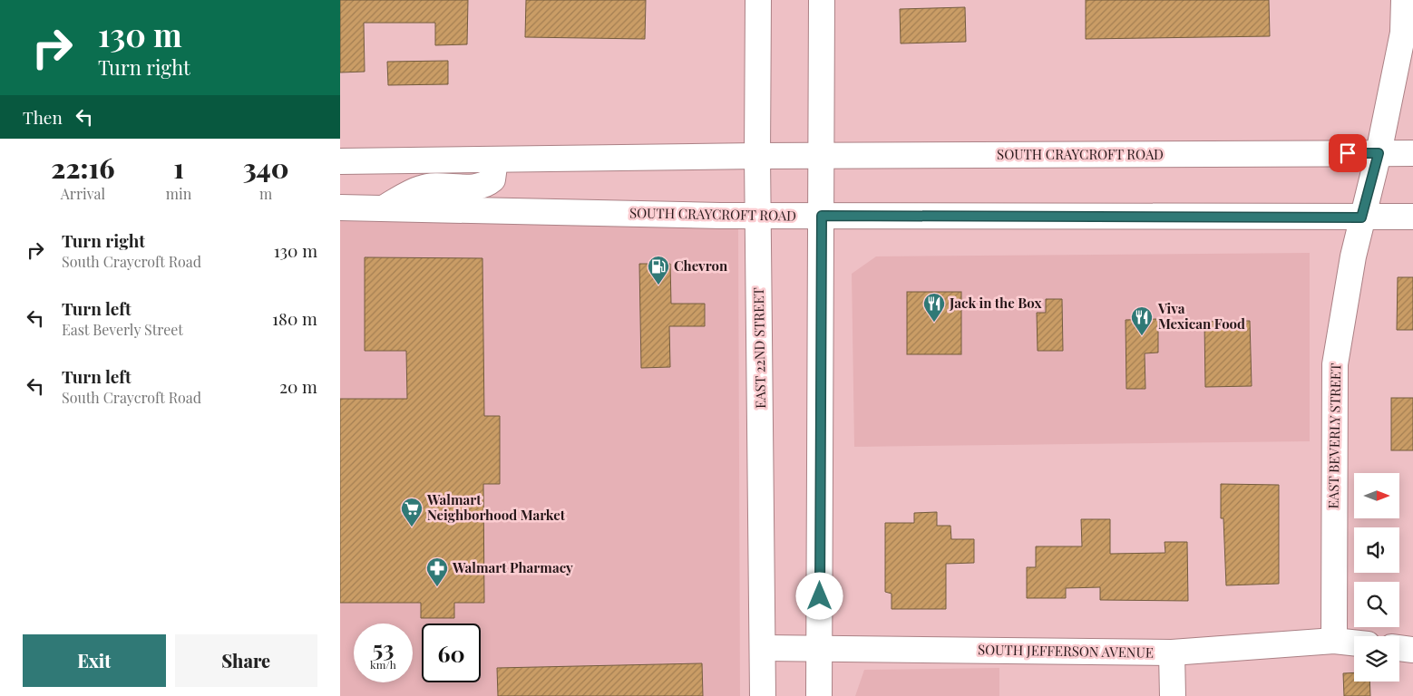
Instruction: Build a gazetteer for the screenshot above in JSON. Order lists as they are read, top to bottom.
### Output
{
  "streets": {
    "main road": [
      "SOUTH CRAYCROFT ROAD",
      "EAST 22ND STREET",
      "EAST BEVERLY STREET",
      "SOUTH JEFFERSON AVENUE"
    ]
  },
  "crossings": [
    ["SOUTH CRAYCROFT ROAD", "EAST 22ND STREET"],
    ["SOUTH CRAYCROFT ROAD", "EAST BEVERLY STREET"],
    ["EAST 22ND STREET", "SOUTH JEFFERSON AVENUE"],
    ["EAST BEVERLY STREET", "SOUTH JEFFERSON AVENUE"]
  ],
  "places": {
    "fuel station": ["Chevron"],
    "restaurant": ["Jack in the Box", "Viva Mexican Food"],
    "supermarket": ["Walmart Neighborhood Market"],
    "pharmacy": ["Walmart Pharmacy"]
  },
  "north": "right",
  "page": {
    "turn": ["130 m", "Turn right"],
    "then": "Then",
    "eta": [
      "22:16",
      "Arrival",
      "1",
      "min",
      "340",
      "m"
    ],
    "list": [
      {
        "name": "Turn right",
        "note": "South Craycroft Road",
        "value": "130 m"
      },
      {
        "name": "Turn left",
        "note": "East Beverly Street",
        "value": "180 m"
      },
      {
        "name": "Turn left",
        "note": "South Craycroft Road",
        "value": "20 m"
      }
    ],
    "speed": "53 km/h",
    "limit": "60",
    "buttons": ["Exit", "Share"]
  }
}
